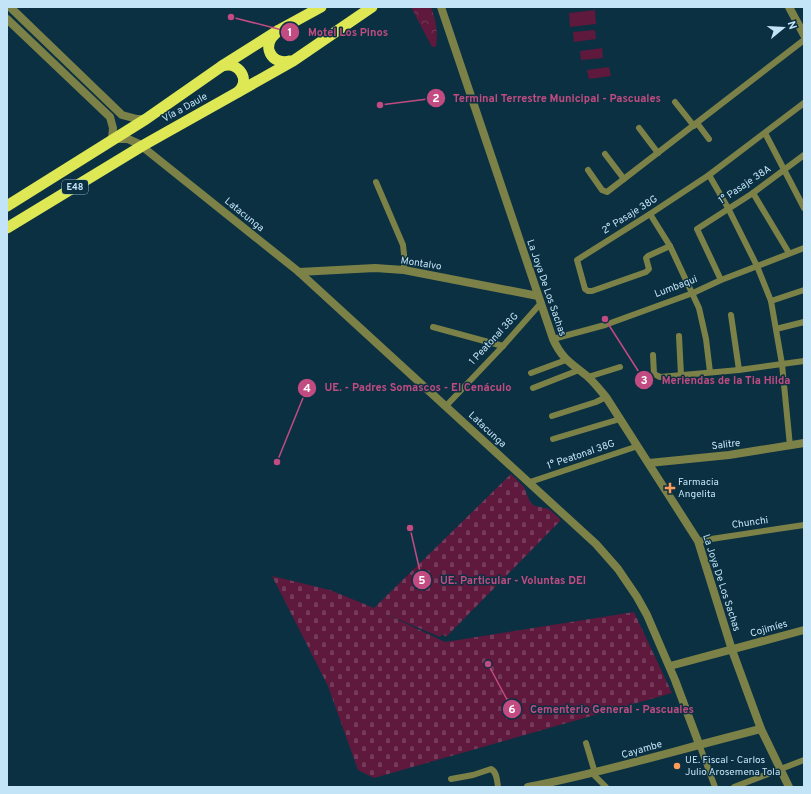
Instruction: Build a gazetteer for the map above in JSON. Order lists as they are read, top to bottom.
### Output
{
  "streets": {
    "highway": ["Vía a Daule", "E48"],
    "street": [
      "1° Pasaje 38A",
      "Latacunga",
      "2° Pasaje 38G",
      "Montalvo",
      "Lumbaqui",
      "La Joya De Los Sachas",
      "1 Peatonal 38G",
      "Salitre",
      "1° Peatonal 38G",
      "Chunchi",
      "Cojimíes",
      "Cayambe"
    ]
  },
  "crossings": [
    ["Vía a Daule", "Latacunga"],
    ["1° Pasaje 38A", "Lumbaqui"],
    ["Latacunga", "Montalvo"],
    ["Latacunga", "1 Peatonal 38G"],
    ["Latacunga", "1° Peatonal 38G"],
    ["Latacunga", "Cojimíes"],
    ["Latacunga", "Cayambe"],
    ["Montalvo", "La Joya De Los Sachas"],
    ["Montalvo", "1 Peatonal 38G"],
    ["Lumbaqui", "La Joya De Los Sachas"],
    ["La Joya De Los Sachas", "1 Peatonal 38G"],
    ["La Joya De Los Sachas", "Salitre"],
    ["La Joya De Los Sachas", "1° Peatonal 38G"],
    ["La Joya De Los Sachas", "Chunchi"],
    ["La Joya De Los Sachas", "Cojimíes"],
    ["La Joya De Los Sachas", "Cayambe"]
  ],
  "places": {
    "other": [
      "Motel Los Pinos",
      "Terminal Terrestre Municipal - Pascuales",
      "Meriendas de la Tia Hilda",
      "UE. - Padres Somascos - El Cenáculo",
      "UE. Particular - Voluntas DEI",
      "Cementerio General - Pascuales",
      "UE. Fiscal - Carlos Julio Arosemena Tola"
    ],
    "health": ["Farmacia Angelita"]
  },
  "north": "right"
}
